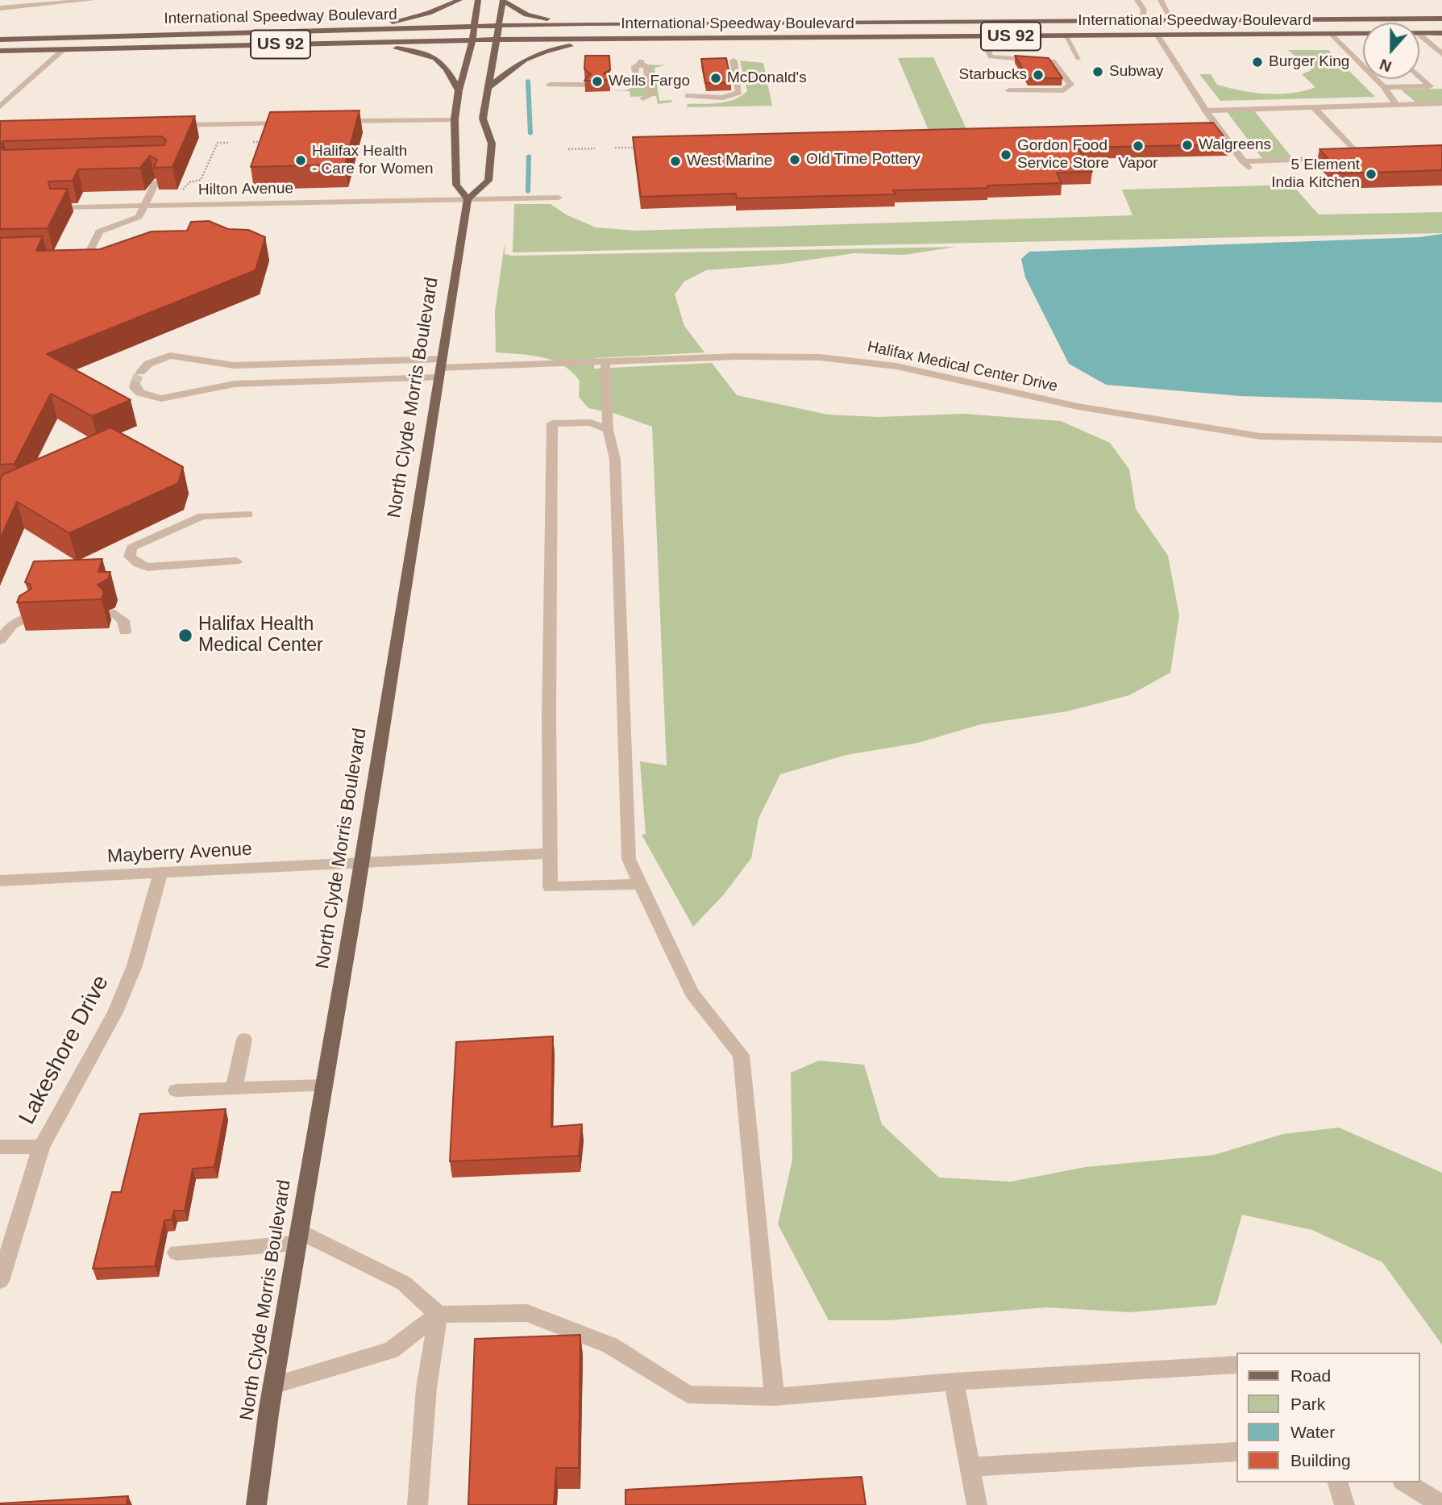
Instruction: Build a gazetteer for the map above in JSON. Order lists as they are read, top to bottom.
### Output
{
  "streets": {
    "main road": ["International Speedway Boulevard", "US 92", "North Clyde Morris Boulevard"],
    "street": [
      "Hilton Avenue",
      "Halifax Medical Center Drive",
      "Mayberry Avenue",
      "Lakeshore Drive"
    ]
  },
  "crossings": [
    ["Hilton Avenue", "North Clyde Morris Boulevard"],
    ["Halifax Medical Center Drive", "North Clyde Morris Boulevard"],
    ["North Clyde Morris Boulevard", "Mayberry Avenue"],
    ["Mayberry Avenue", "Lakeshore Drive"]
  ],
  "places": [
    "Burger King",
    "Subway",
    "Starbucks",
    "McDonald's",
    "Wells Fargo",
    "Walgreens",
    "Vapor",
    "Gordon Food Service Store",
    "Old Time Pottery",
    "Halifax Health - Care for Women",
    "West Marine",
    "5 Element India Kitchen",
    "Halifax Health Medical Center"
  ],
  "legend": [
    "Road",
    "Park",
    "Water",
    "Building"
  ],
  "north": "bottom"
}
